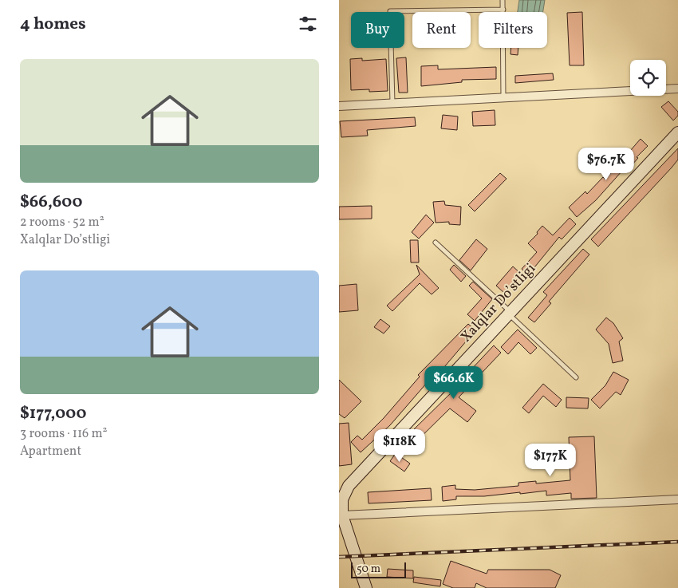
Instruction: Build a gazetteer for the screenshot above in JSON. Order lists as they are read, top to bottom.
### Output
{
  "streets": {
    "main road": ["Xalqlar Do’stligi"]
  },
  "scale_bar": "50 m",
  "page": {
    "heading": "4 homes",
    "chip": ["Buy", "Rent", "Filters"],
    "list": [
      {
        "name": "$66,600",
        "note": "2 rooms · 52 m² · Xalqlar Do’stligi"
      },
      {
        "name": "$177,000",
        "note": "3 rooms · 116 m² · Apartment"
      }
    ],
    "price": [
      "$76.7K",
      "$66.6K",
      "$118K",
      "$177K"
    ],
    "scale": "50 m"
  }
}
